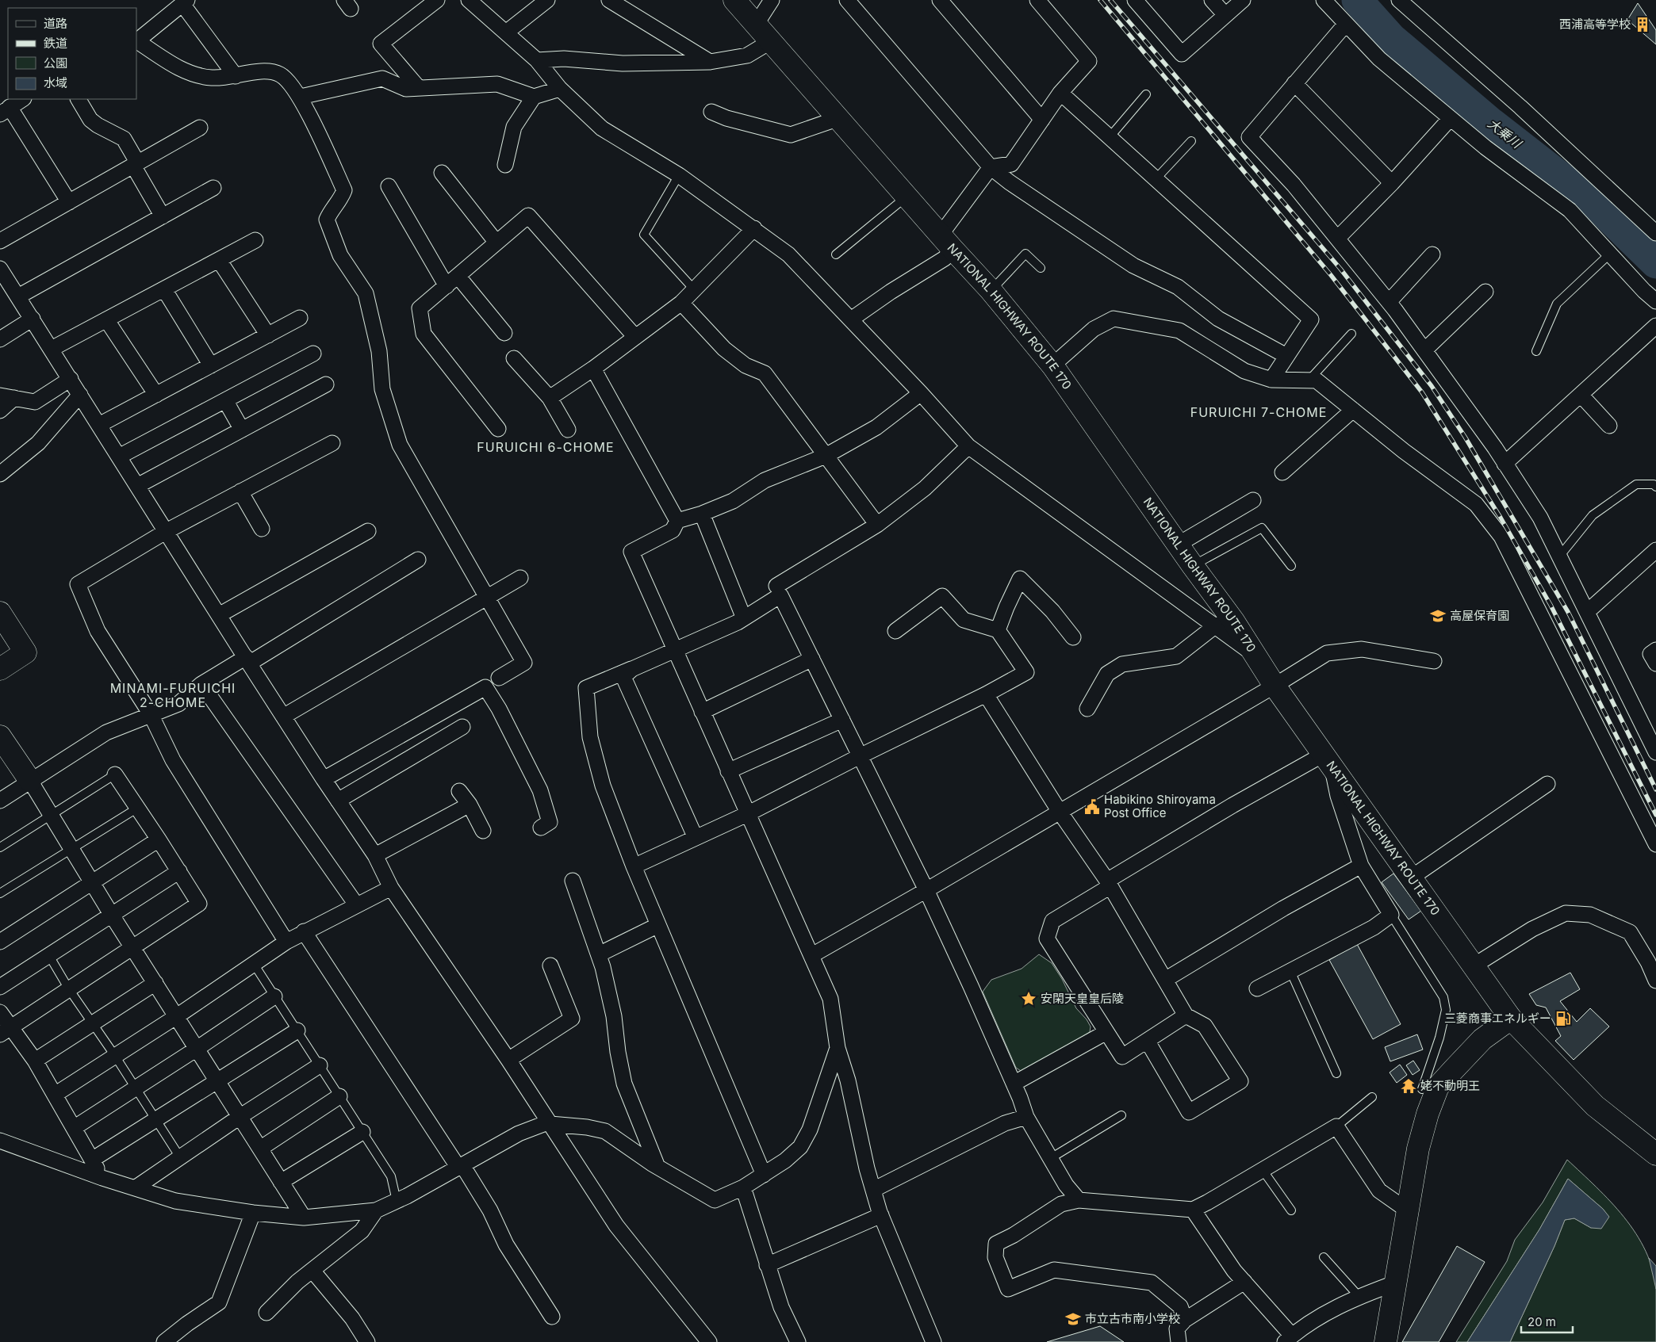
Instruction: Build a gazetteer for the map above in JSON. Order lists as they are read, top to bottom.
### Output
{
  "streets": {
    "main road": ["NATIONAL HIGHWAY ROUTE 170"]
  },
  "districts": ["FURUICHI 7-CHOME", "FURUICHI 6-CHOME", "MINAMI-FURUICHI 2-CHOME"],
  "water": ["大乗川"],
  "places": {
    "building": ["西浦高等学校"],
    "school or university": ["高屋保育園", "市立古市南小学校"],
    "public building": ["Habikino Shiroyama Post Office"],
    "place": ["安閑天皇皇后陵"],
    "fuel station": ["三菱商事エネルギー"],
    "temple": ["姥不動明王"]
  },
  "legend": [
    "道路",
    "鉄道",
    "公園",
    "水域"
  ],
  "scale_bar": "20 m"
}
